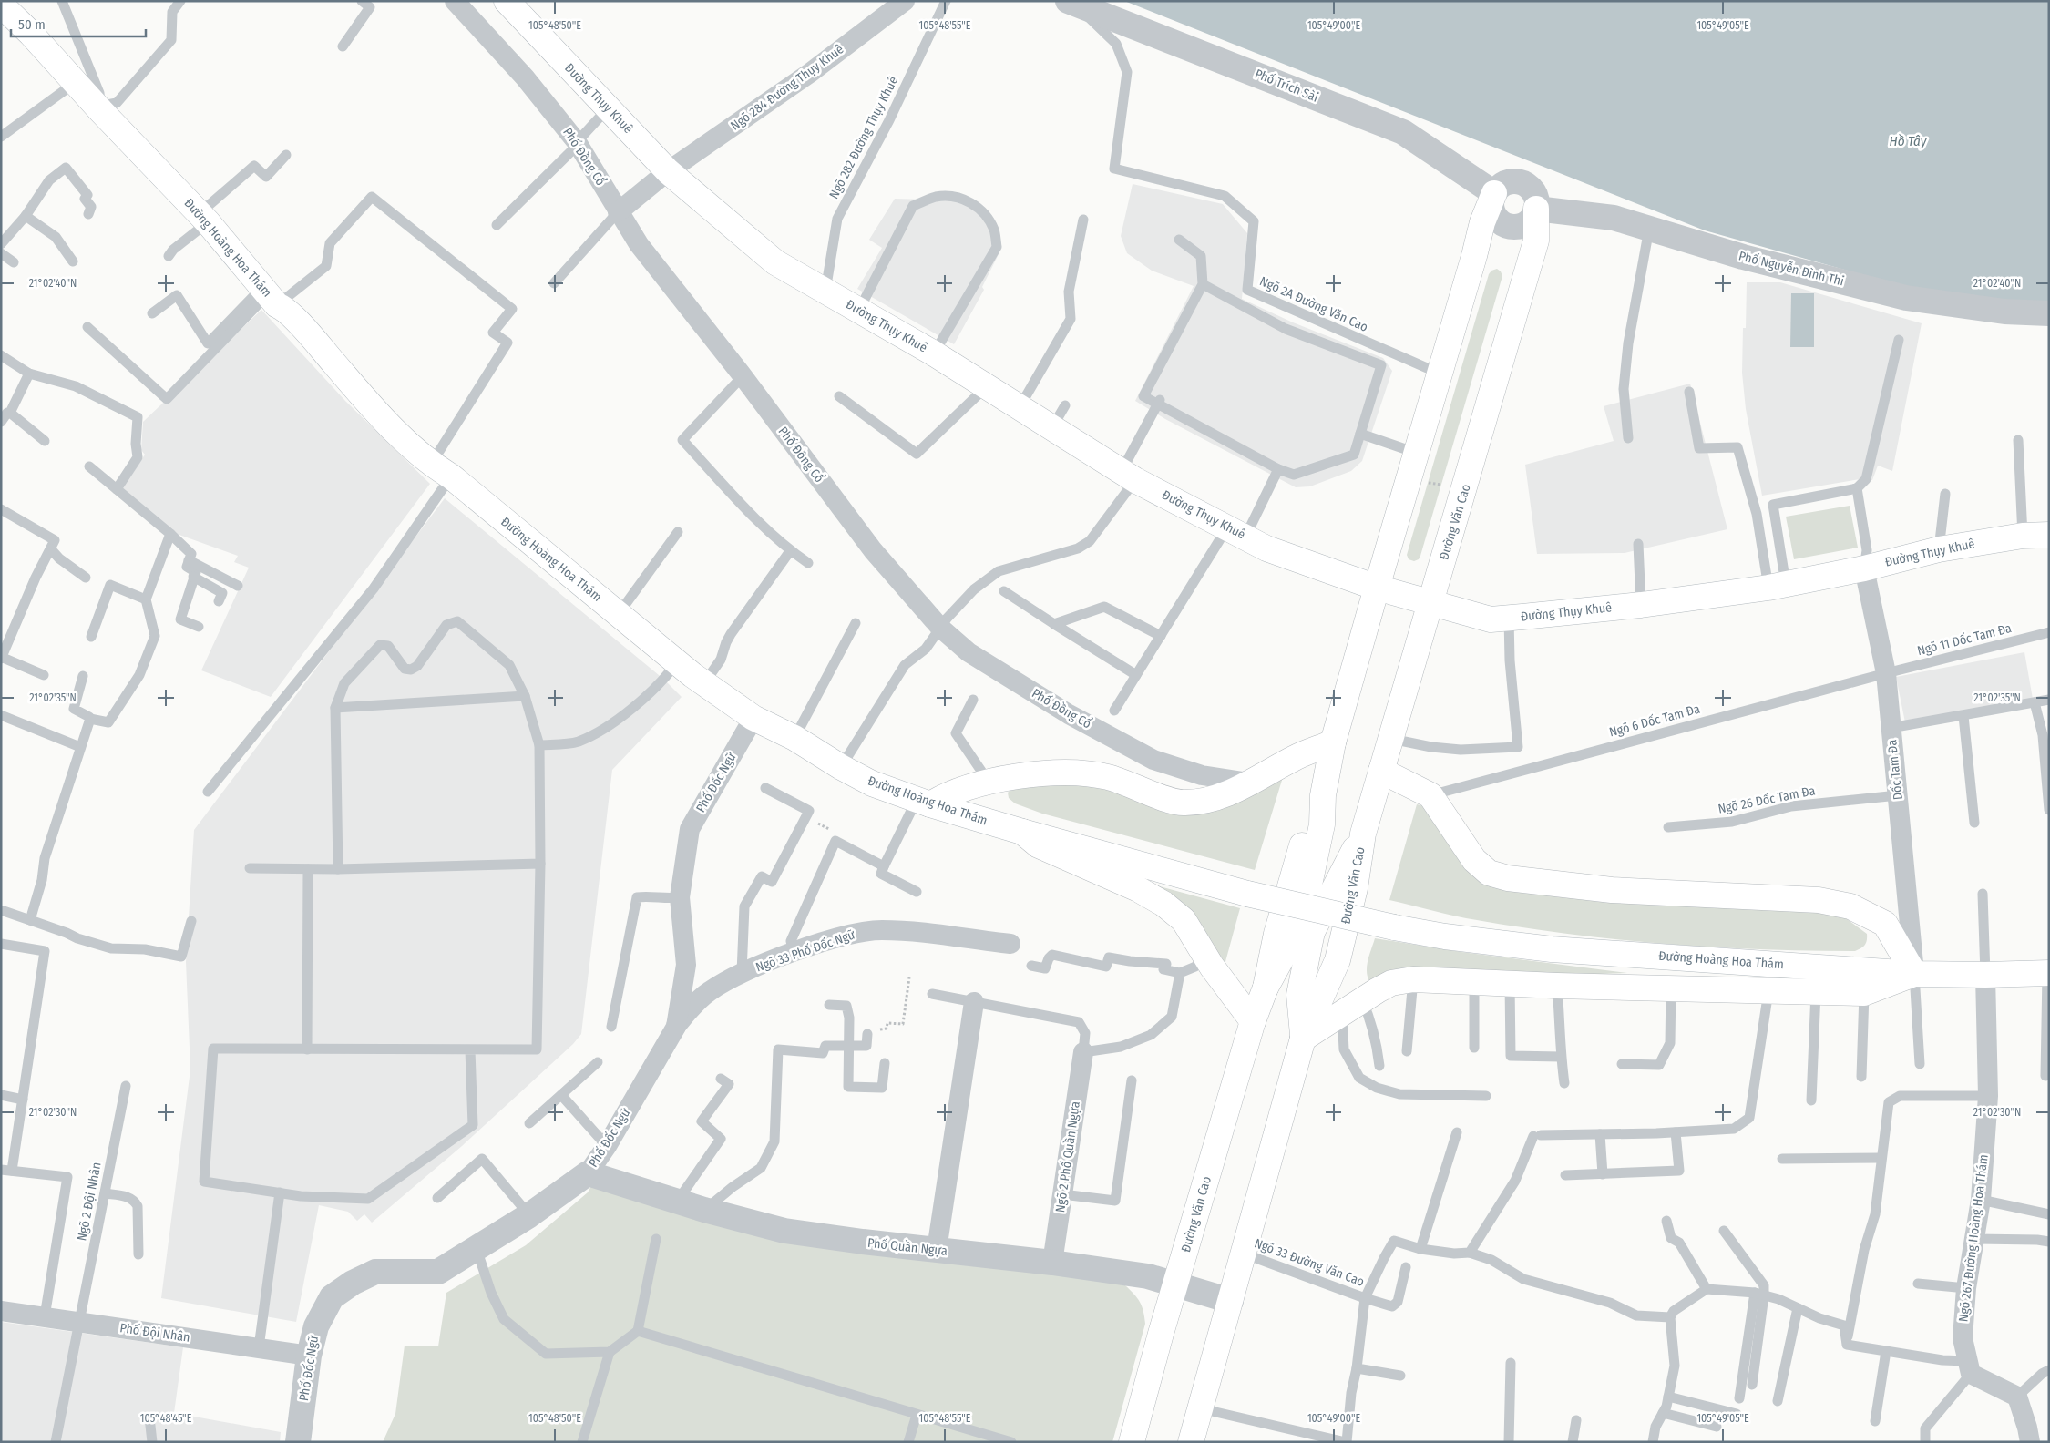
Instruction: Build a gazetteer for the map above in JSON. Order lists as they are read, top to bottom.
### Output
{
  "streets": {
    "main road": ["Đường Thụy Khuê", "Đường Hoàng Hoa Thám", "Đường Văn Cao"],
    "street": [
      "Phố Trích Sài",
      "Ngõ 284 Đường Thụy Khuê",
      "Phố Đồng Cổ",
      "Phố Nguyễn Đình Thi",
      "Dốc Tam Đa",
      "Phố Đốc Ngữ",
      "Ngõ 33 Phố Đốc Ngữ",
      "Ngõ 2 Phố Quần Ngựa",
      "Ngõ 267 Đường Hoàng Hoa Thám",
      "Phố Quần Ngựa",
      "Phố Đội Nhân"
    ],
    "lane": [
      "Ngõ 282 Đường Thụy Khuê",
      "Ngõ 2A Đường Văn Cao",
      "Ngõ 11 Dốc Tam Đa",
      "Ngõ 6 Dốc Tam Đa",
      "Ngõ 26 Dốc Tam Đa",
      "Ngõ 2 Đội Nhân",
      "Ngõ 33 Đường Văn Cao"
    ]
  },
  "crossings": [
    ["Phố Trích Sài", "Phố Nguyễn Đình Thi"],
    ["Phố Trích Sài", "Ngõ 2A Đường Văn Cao"],
    ["Phố Trích Sài", "Đường Văn Cao"],
    ["Ngõ 284 Đường Thụy Khuê", "Đường Thụy Khuê"],
    ["Ngõ 284 Đường Thụy Khuê", "Phố Đồng Cổ"],
    ["Đường Thụy Khuê", "Ngõ 282 Đường Thụy Khuê"],
    ["Đường Thụy Khuê", "Đường Văn Cao"],
    ["Đường Thụy Khuê", "Dốc Tam Đa"],
    ["Đường Hoàng Hoa Thám", "Dốc Tam Đa"],
    ["Đường Hoàng Hoa Thám", "Phố Đốc Ngữ"],
    ["Đường Hoàng Hoa Thám", "Ngõ 267 Đường Hoàng Hoa Thám"],
    ["Phố Nguyễn Đình Thi", "Đường Văn Cao"],
    ["Ngõ 2A Đường Văn Cao", "Đường Văn Cao"],
    ["Đường Văn Cao", "Phố Quần Ngựa"],
    ["Đường Văn Cao", "Ngõ 33 Đường Văn Cao"],
    ["Ngõ 11 Dốc Tam Đa", "Ngõ 6 Dốc Tam Đa"],
    ["Ngõ 11 Dốc Tam Đa", "Dốc Tam Đa"],
    ["Ngõ 6 Dốc Tam Đa", "Dốc Tam Đa"],
    ["Dốc Tam Đa", "Ngõ 26 Dốc Tam Đa"],
    ["Phố Đốc Ngữ", "Ngõ 33 Phố Đốc Ngữ"],
    ["Phố Đốc Ngữ", "Phố Quần Ngựa"],
    ["Phố Đốc Ngữ", "Phố Đội Nhân"],
    ["Ngõ 2 Phố Quần Ngựa", "Phố Quần Ngựa"],
    ["Ngõ 2 Đội Nhân", "Phố Đội Nhân"]
  ],
  "water": ["Hồ Tây"],
  "scale_bar": "50 m",
  "coordinates": [
    "105°48'50\"E",
    "105°48'55\"E",
    "105°49'00\"E",
    "105°49'05\"E",
    "21°02'40\"N",
    "21°02'35\"N",
    "21°02'30\"N",
    "105°48'45\"E"
  ]
}
